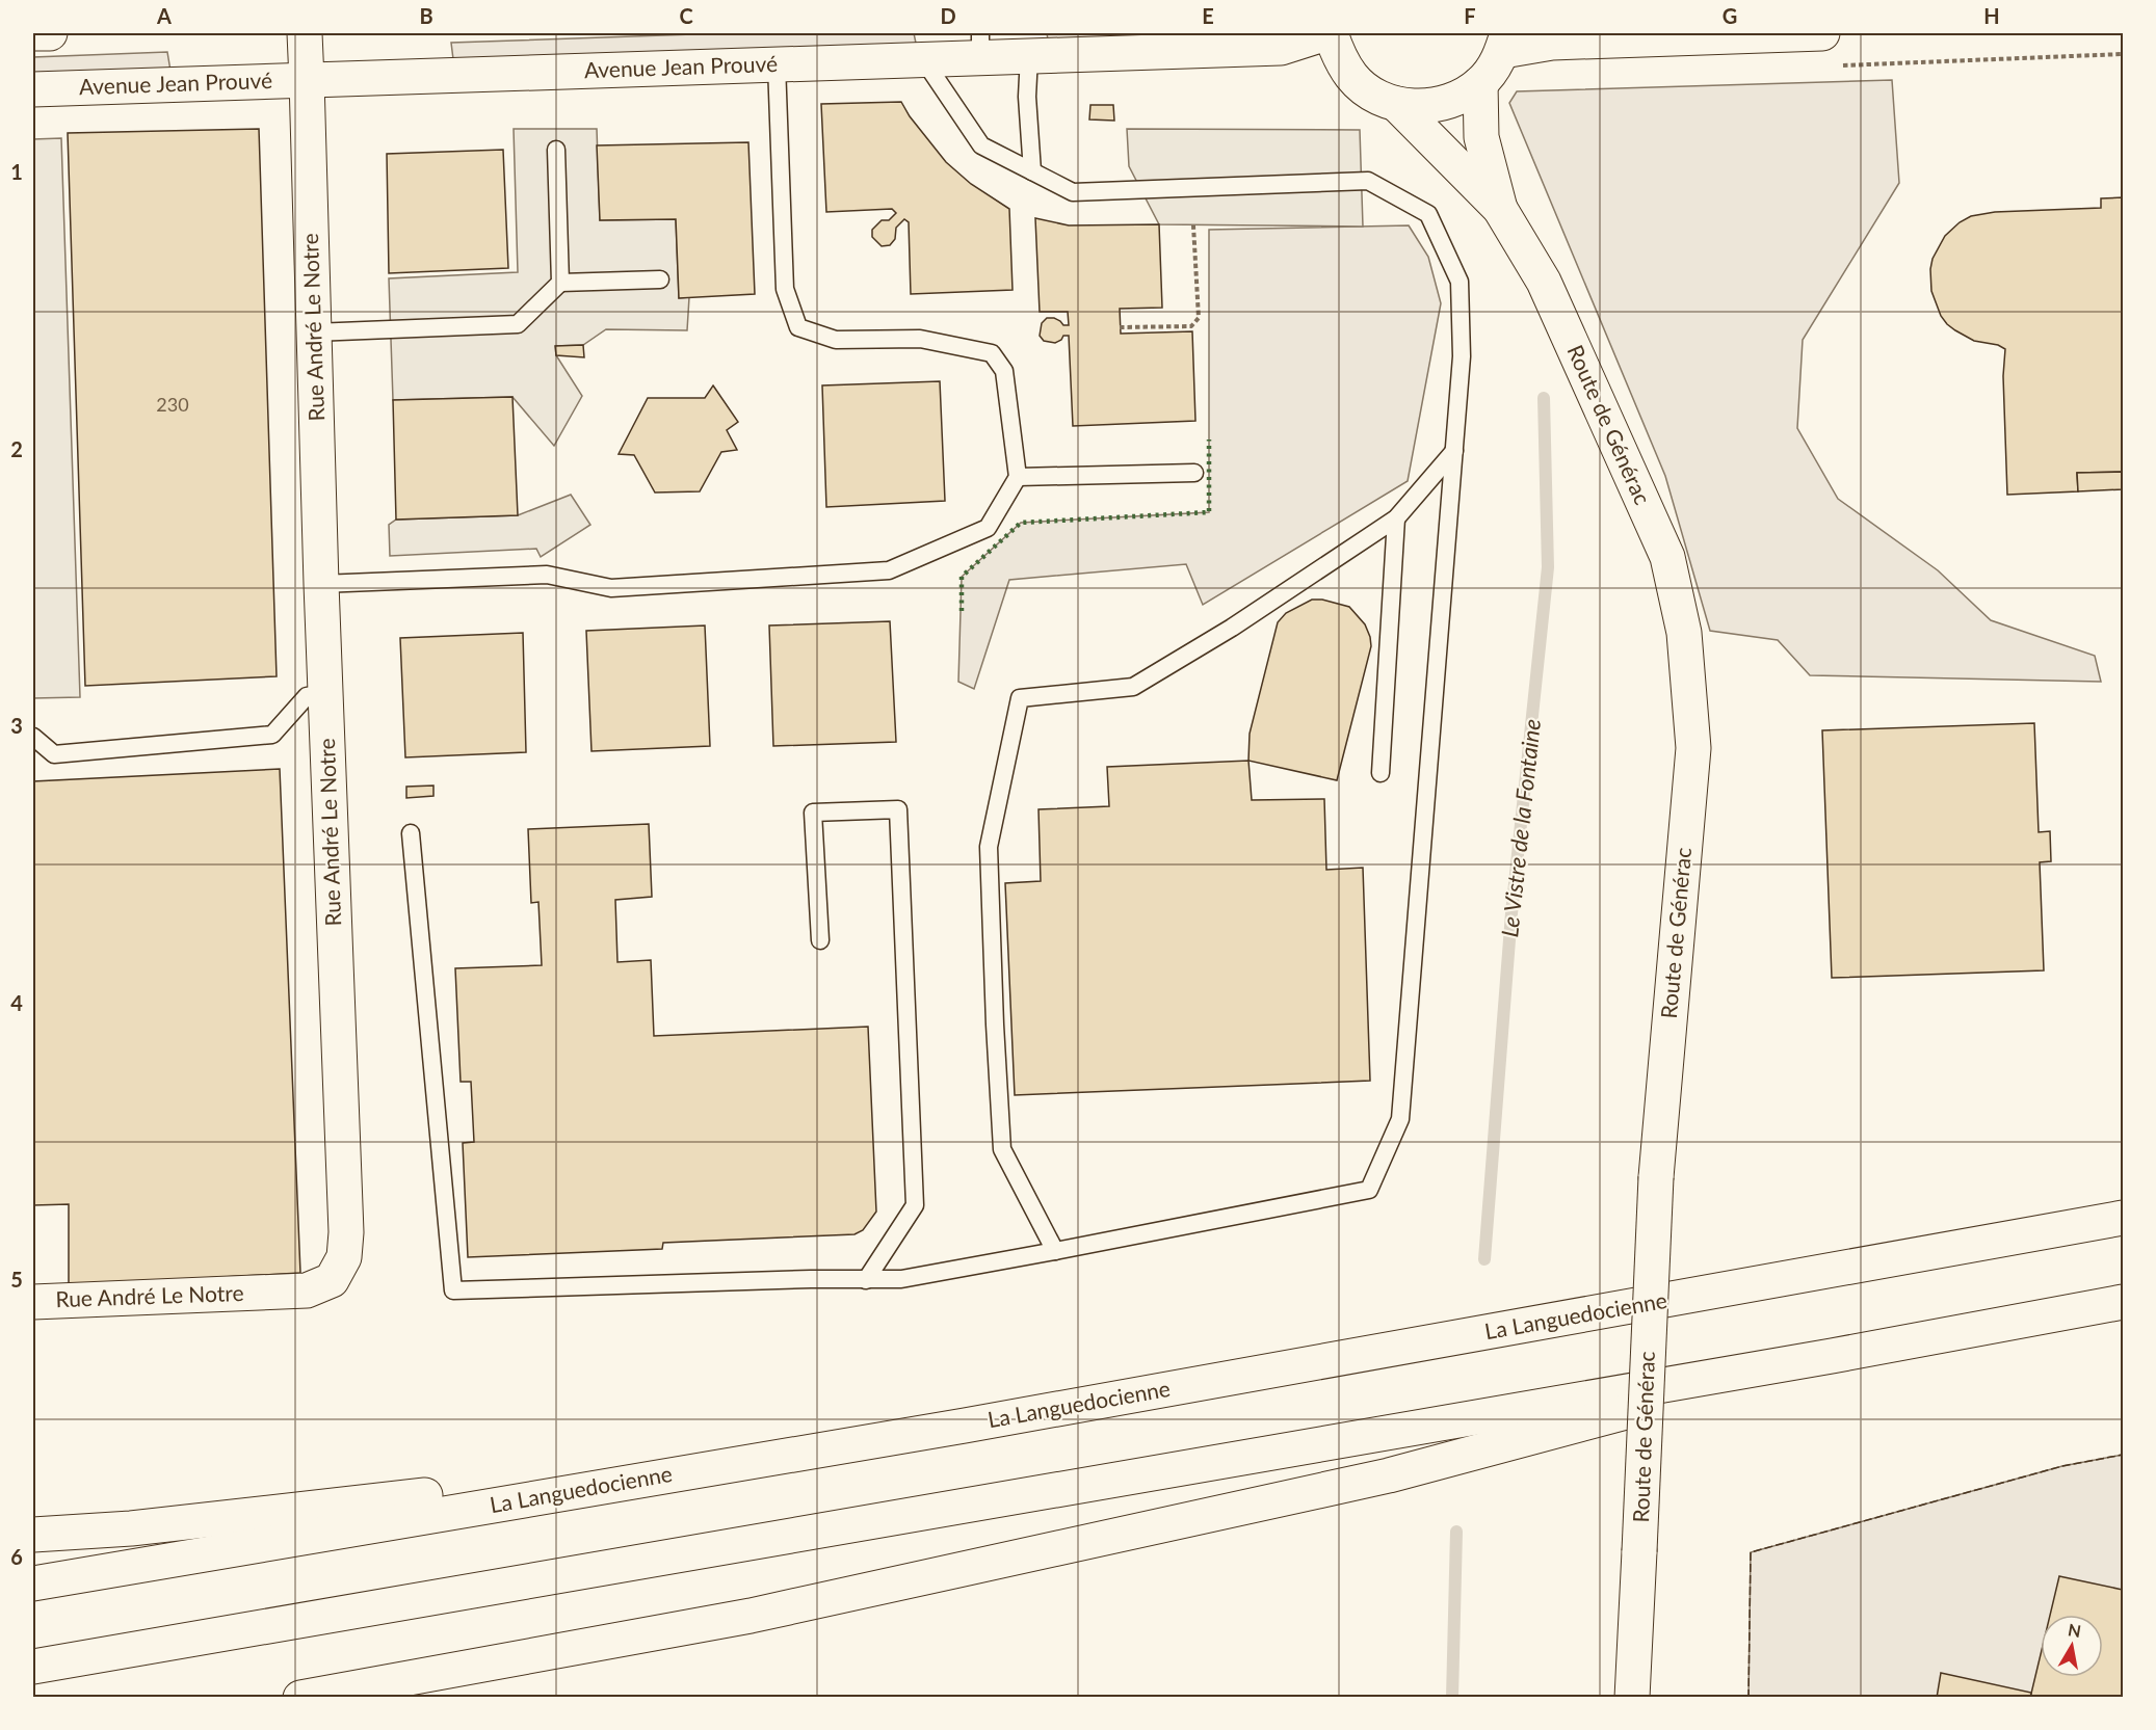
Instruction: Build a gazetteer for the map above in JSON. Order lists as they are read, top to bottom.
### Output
{
  "streets": {
    "main road": [
      "Avenue Jean Prouvé",
      "Rue André Le Notre",
      "Route de Générac",
      "La Languedocienne"
    ]
  },
  "crossings": [
    ["Avenue Jean Prouvé", "Rue André Le Notre"]
  ],
  "water": ["Le Vistre de la Fontaine"],
  "house_numbers": ["230"],
  "north": "top",
  "grid": {
    "columns": [
      "A",
      "B",
      "C",
      "D",
      "E",
      "F",
      "G",
      "H"
    ],
    "rows": [
      "1",
      "2",
      "3",
      "4",
      "5",
      "6"
    ]
  }
}
